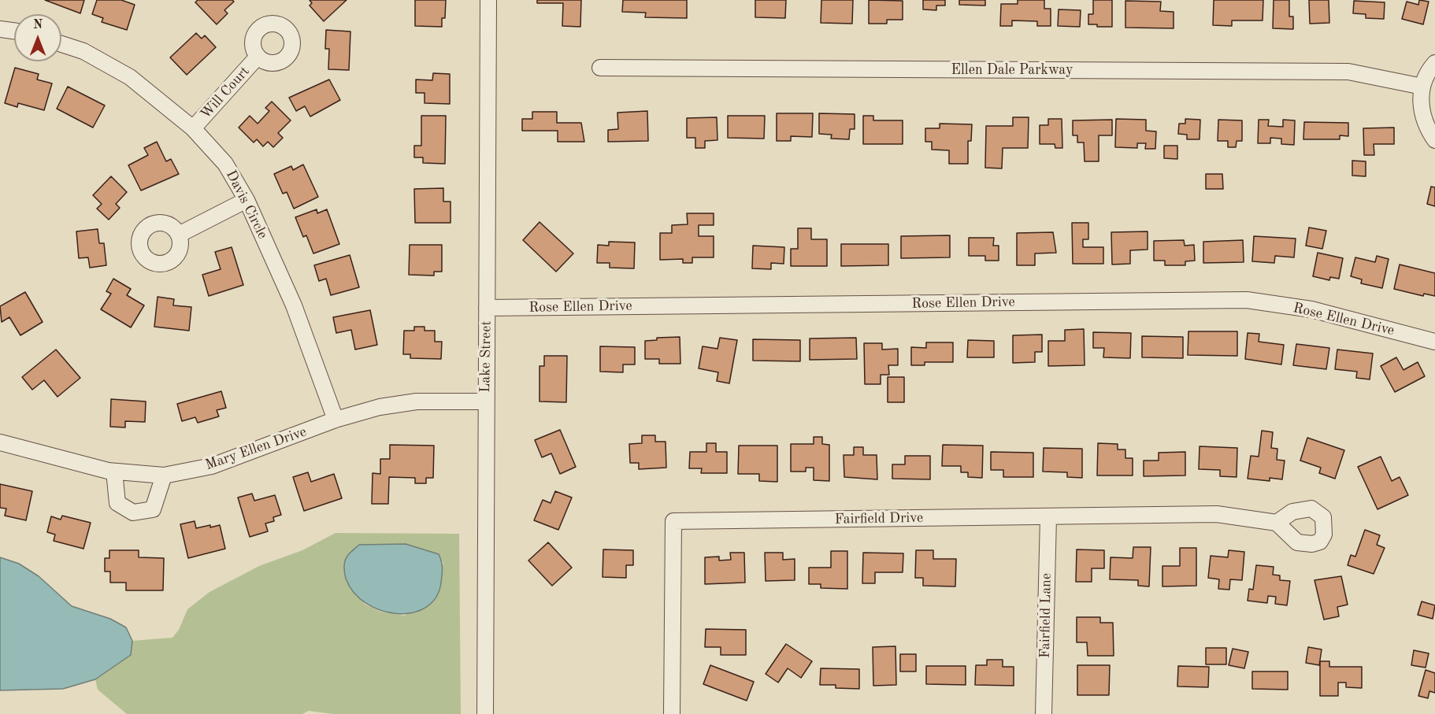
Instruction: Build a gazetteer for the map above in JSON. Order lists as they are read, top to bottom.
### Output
{
  "streets": {
    "street": [
      "Ellen Dale Parkway",
      "Will Court",
      "Davis Circle",
      "Rose Ellen Drive",
      "Lake Street",
      "Mary Ellen Drive",
      "Fairfield Drive",
      "Fairfield Lane"
    ]
  },
  "crossings": [
    ["Will Court", "Davis Circle"],
    ["Davis Circle", "Mary Ellen Drive"],
    ["Rose Ellen Drive", "Lake Street"],
    ["Lake Street", "Mary Ellen Drive"],
    ["Fairfield Drive", "Fairfield Lane"]
  ],
  "north": "top"
}
